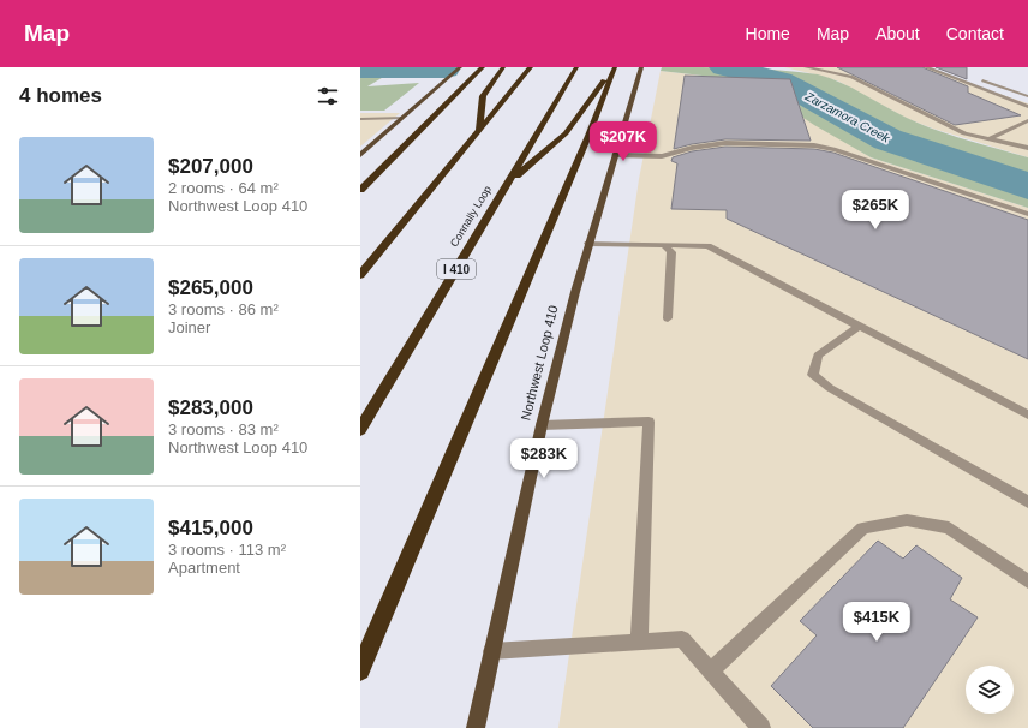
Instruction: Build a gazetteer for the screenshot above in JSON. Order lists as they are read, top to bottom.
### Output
{
  "streets": {
    "highway": ["Connally Loop", "I 410"],
    "main road": ["Northwest Loop 410"]
  },
  "water": ["Zarzamora Creek"],
  "page": {
    "header": "Map",
    "nav": [
      "Home",
      "Map",
      "About",
      "Contact"
    ],
    "heading": "4 homes",
    "price": [
      "$207K",
      "$265K",
      "$283K",
      "$415K"
    ],
    "list": [
      {
        "name": "$207,000",
        "note": "2 rooms · 64 m² · Northwest Loop 410"
      },
      {
        "name": "$265,000",
        "note": "3 rooms · 86 m² · Joiner"
      },
      {
        "name": "$283,000",
        "note": "3 rooms · 83 m² · Northwest Loop 410"
      },
      {
        "name": "$415,000",
        "note": "3 rooms · 113 m² · Apartment"
      }
    ]
  }
}
